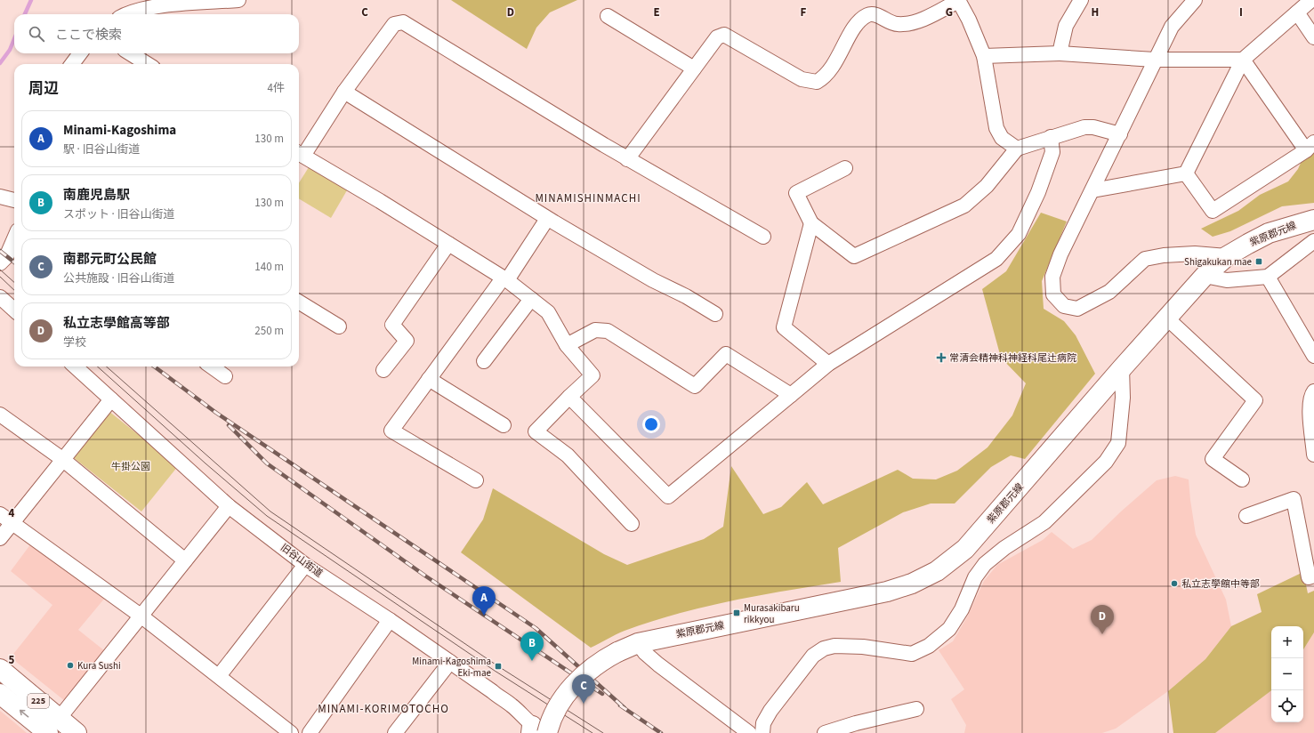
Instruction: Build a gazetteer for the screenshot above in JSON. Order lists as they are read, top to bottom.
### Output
{
  "streets": {
    "main road": ["紫原郡元線", "225"],
    "street": ["旧谷山街道"]
  },
  "crossings": [
    ["紫原郡元線", "旧谷山街道"]
  ],
  "districts": ["MINAMISHINMACHI", "MINAMI-KORIMOTOCHO"],
  "parks": ["牛掛公園"],
  "places": {
    "transit": ["Shigakukan mae", "Murasakibaru rikkyou", "Minami-Kagoshima Eki-mae"],
    "health": ["常清会精神科神経科尾辻病院"],
    "other": ["私立志學館中等部", "Kura Sushi"]
  },
  "page": {
    "search": "ここで検索",
    "heading": ["周辺", "4件"],
    "list": [
      {
        "mark": "A",
        "name": "Minami-Kagoshima",
        "note": "駅 · 旧谷山街道",
        "value": "130 m"
      },
      {
        "mark": "B",
        "name": "南鹿児島駅",
        "note": "スポット · 旧谷山街道",
        "value": "130 m"
      },
      {
        "mark": "C",
        "name": "南郡元町公民館",
        "note": "公共施設 · 旧谷山街道",
        "value": "140 m"
      },
      {
        "mark": "D",
        "name": "私立志學館高等部",
        "note": "学校",
        "value": "250 m"
      }
    ],
    "pins": [
      "A",
      "D",
      "B",
      "C"
    ],
    "map_buttons": ["+", "−"]
  },
  "grid": {
    "columns": [
      "C",
      "D",
      "E",
      "F",
      "G",
      "H",
      "I"
    ],
    "rows": ["4", "5"]
  }
}
